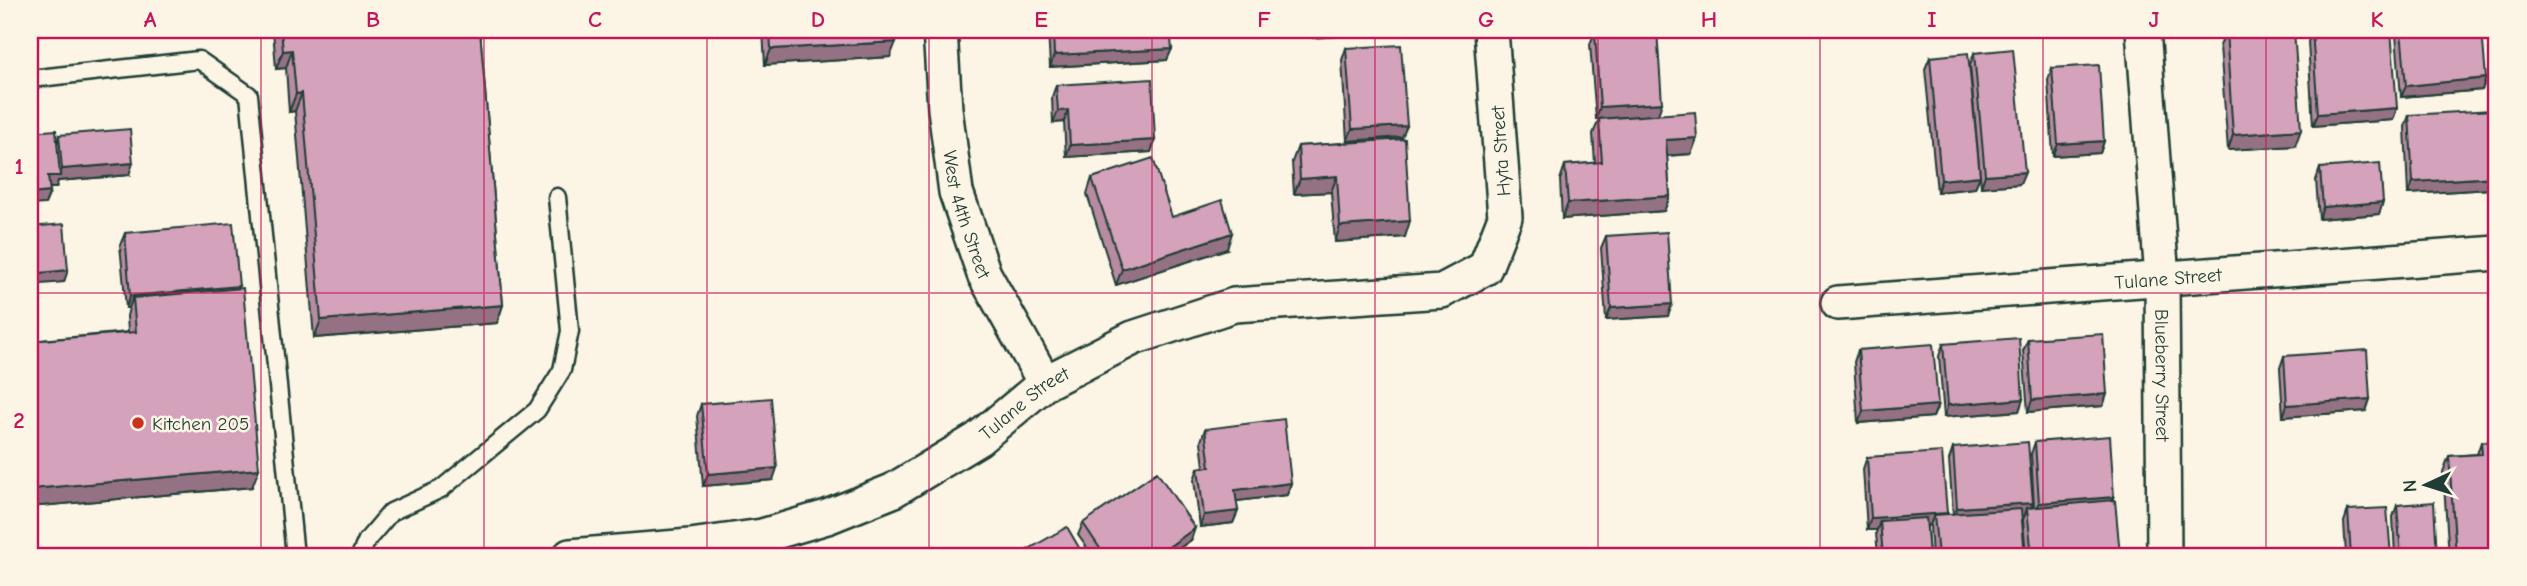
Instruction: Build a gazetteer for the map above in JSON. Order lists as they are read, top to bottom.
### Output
{
  "streets": {
    "street": [
      "Hyta Street",
      "West 44th Street",
      "Tulane Street",
      "Blueberry Street"
    ]
  },
  "crossings": [
    ["Hyta Street", "Tulane Street"],
    ["West 44th Street", "Tulane Street"],
    ["Tulane Street", "Blueberry Street"]
  ],
  "places": ["Kitchen 205"],
  "north": "left",
  "grid": {
    "columns": [
      "A",
      "B",
      "C",
      "D",
      "E",
      "F",
      "G",
      "H",
      "I",
      "J",
      "K"
    ],
    "rows": ["1", "2"]
  }
}
